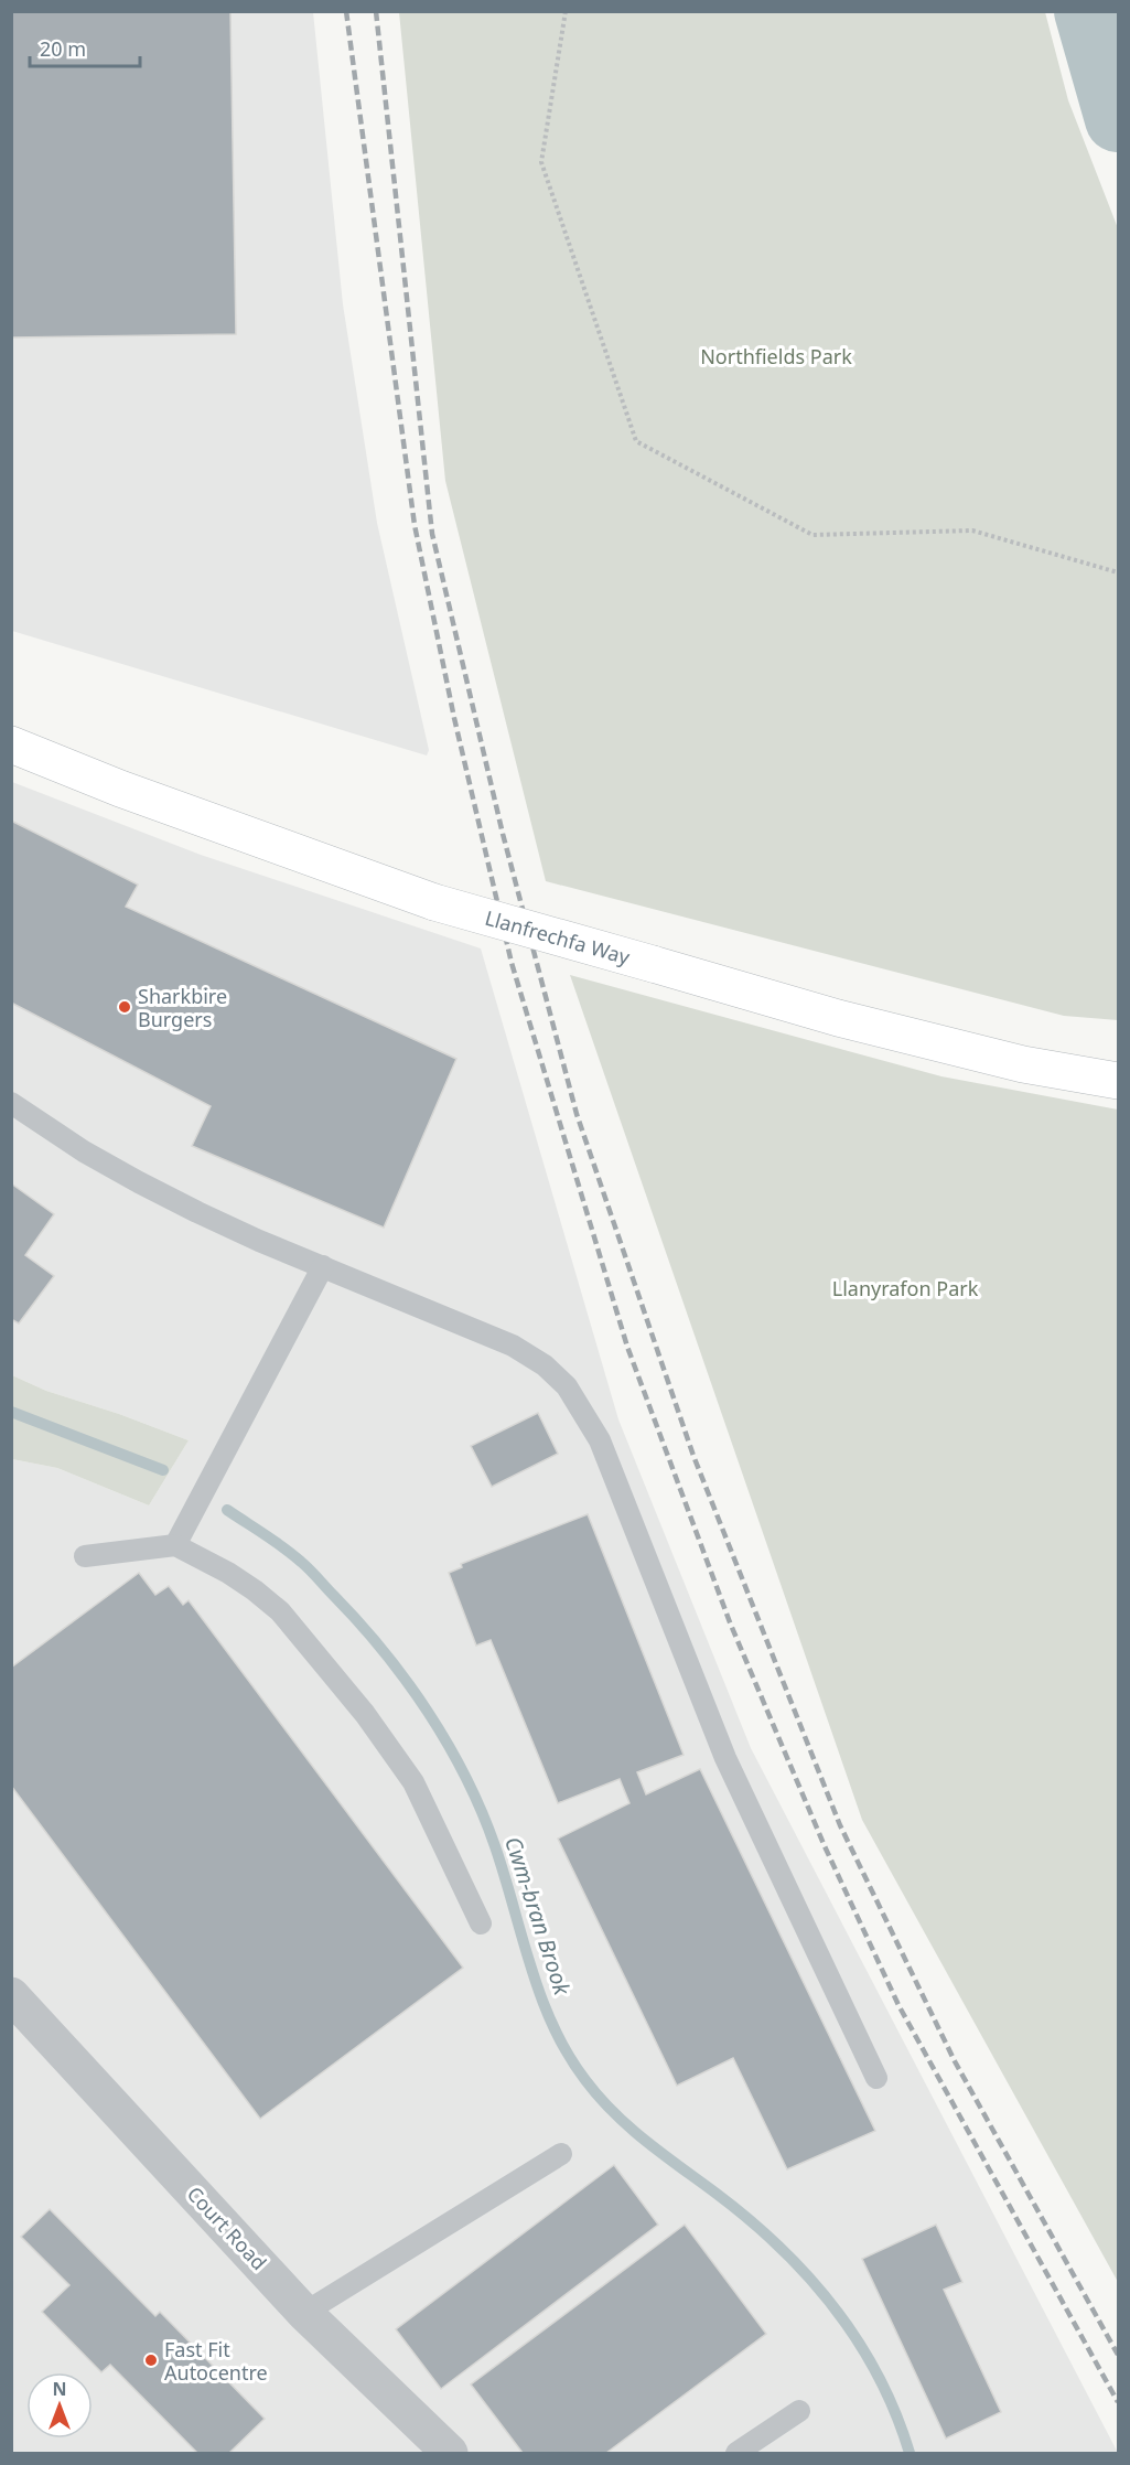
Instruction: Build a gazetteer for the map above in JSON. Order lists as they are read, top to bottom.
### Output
{
  "streets": {
    "street": ["Llanfrechfa Way", "Court Road"]
  },
  "water": ["Cwm-bran Brook"],
  "parks": ["Northfields Park", "Llanyrafon Park"],
  "places": ["Sharkbire Burgers", "Fast Fit Autocentre"],
  "scale_bar": "20 m",
  "north": "top"
}
